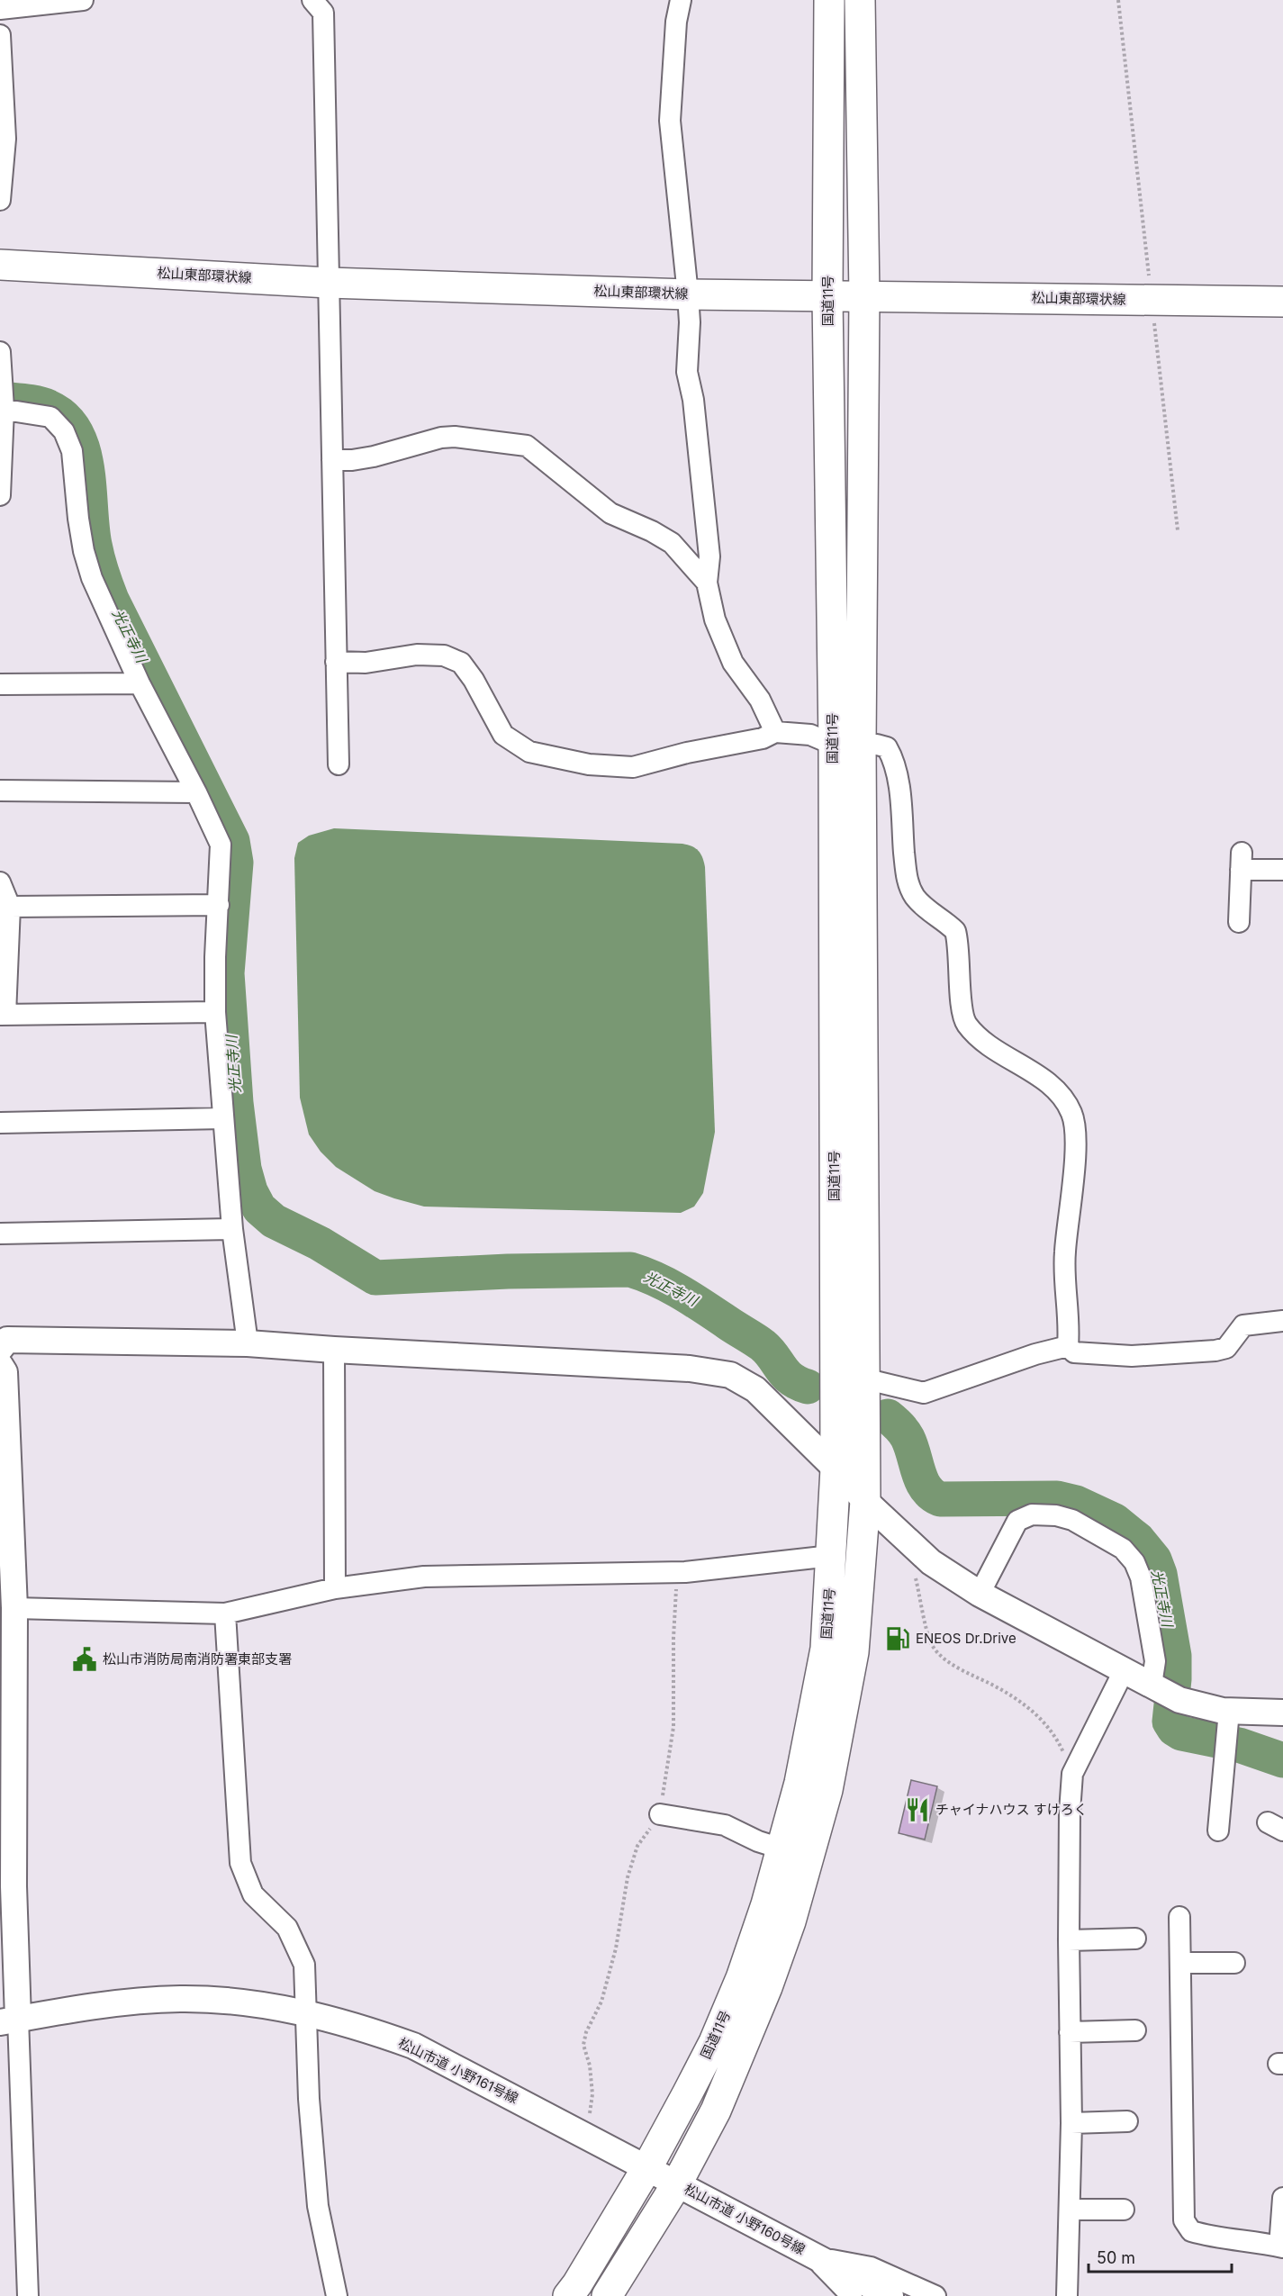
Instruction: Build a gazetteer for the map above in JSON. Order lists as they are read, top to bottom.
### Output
{
  "streets": {
    "main road": ["松山東部環状線", "国道11号"],
    "street": ["松山市道 小野161号線", "松山市道 小野160号線"]
  },
  "crossings": [
    ["松山東部環状線", "国道11号"],
    ["国道11号", "松山市道 小野161号線"],
    ["国道11号", "松山市道 小野160号線"],
    ["松山市道 小野161号線", "松山市道 小野160号線"]
  ],
  "water": ["光正寺川"],
  "places": {
    "fuel station": ["ENEOS Dr.Drive"],
    "public building": ["松山市消防局南消防署東部支署"],
    "restaurant": ["チャイナハウス すけろく"]
  },
  "scale_bar": "50 m"
}
